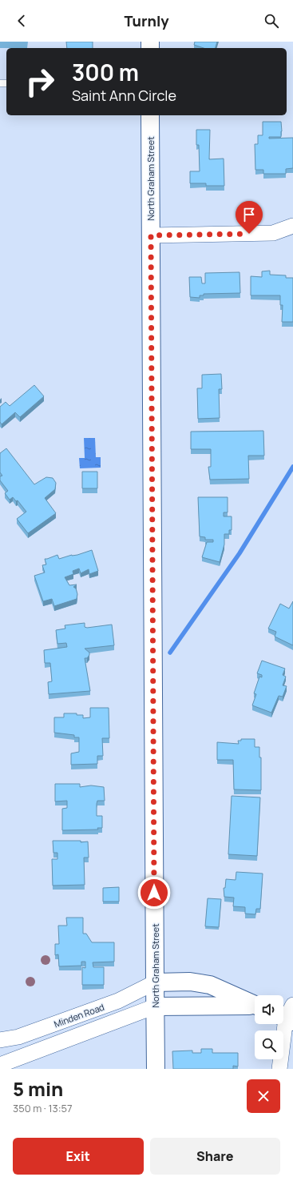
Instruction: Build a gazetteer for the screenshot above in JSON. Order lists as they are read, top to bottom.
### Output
{
  "streets": {
    "main road": ["North Graham Street"],
    "street": ["Minden Road"]
  },
  "crossings": [
    ["North Graham Street", "Minden Road"]
  ],
  "page": {
    "header": "Turnly",
    "turn": ["300 m", "Saint Ann Circle"],
    "heading": ["5 min", "350 m · 13:57"],
    "buttons": ["Exit", "Share"]
  }
}
